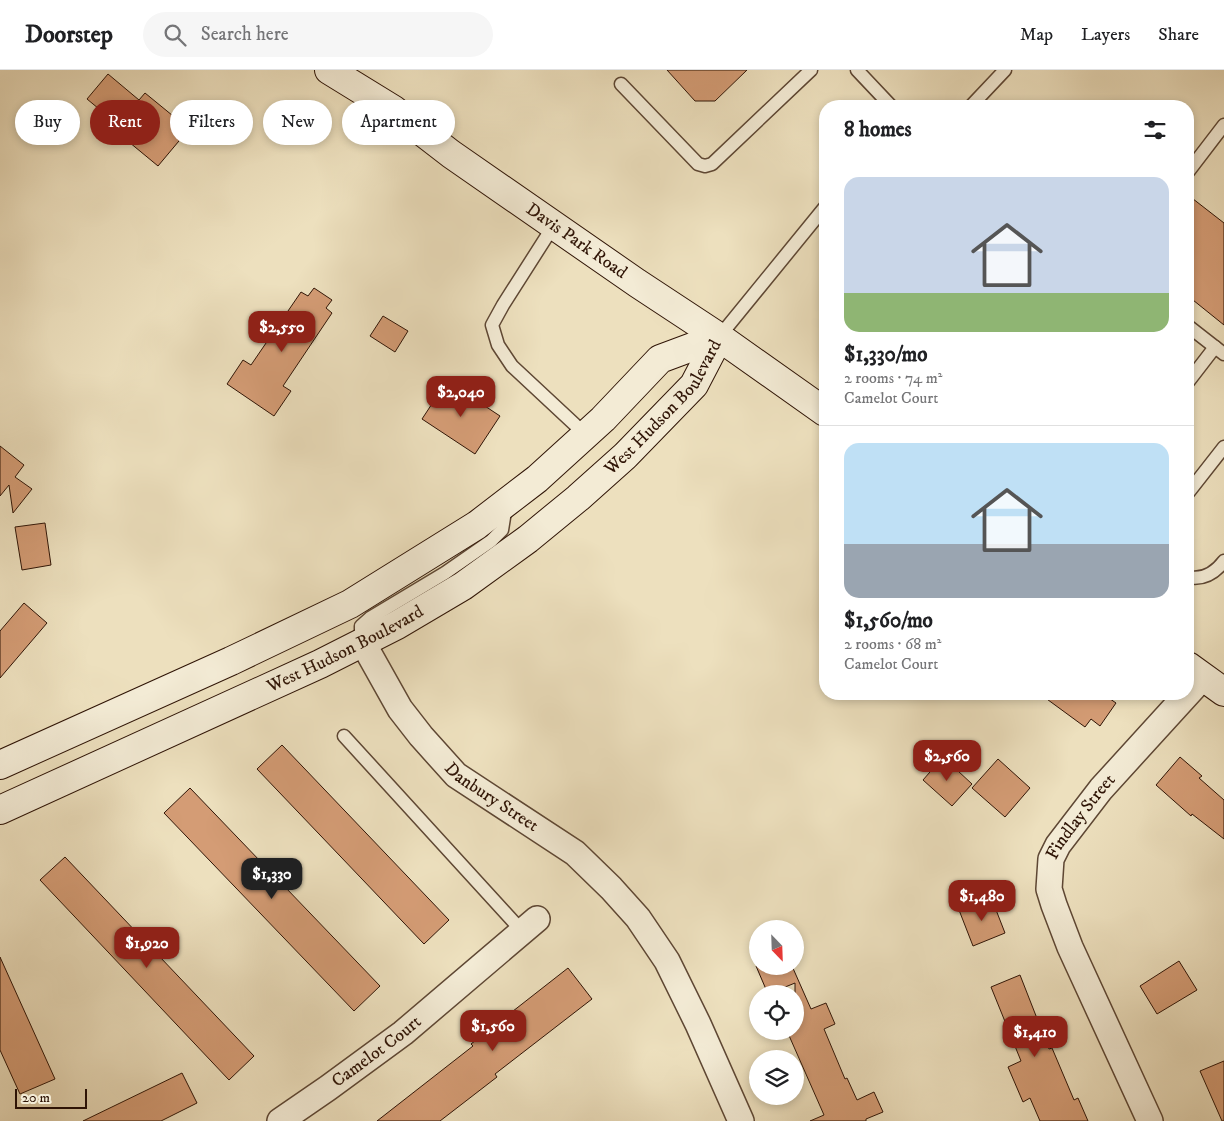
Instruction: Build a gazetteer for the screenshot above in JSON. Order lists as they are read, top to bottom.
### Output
{
  "streets": {
    "main road": ["Davis Park Road", "West Hudson Boulevard"],
    "street": ["Danbury Street", "Findlay Street", "Camelot Court"]
  },
  "crossings": [
    ["Davis Park Road", "West Hudson Boulevard"],
    ["West Hudson Boulevard", "Danbury Street"]
  ],
  "scale_bar": "20 m",
  "north": "bottom right",
  "page": {
    "header": "Doorstep",
    "search": "Search here",
    "nav": ["Map", "Layers", "Share"],
    "chip": [
      "Buy",
      "Rent",
      "Filters",
      "New",
      "Apartment"
    ],
    "heading": "8 homes",
    "list": [
      {
        "name": "$1,330/mo",
        "note": "2 rooms · 74 m² · Camelot Court"
      },
      {
        "name": "$1,560/mo",
        "note": "2 rooms · 68 m² · Camelot Court"
      }
    ],
    "price": [
      "$2,550",
      "$2,040",
      "$2,560",
      "$1,330",
      "$1,480",
      "$1,920",
      "$1,560",
      "$1,410"
    ],
    "scale": "20 m"
  }
}
